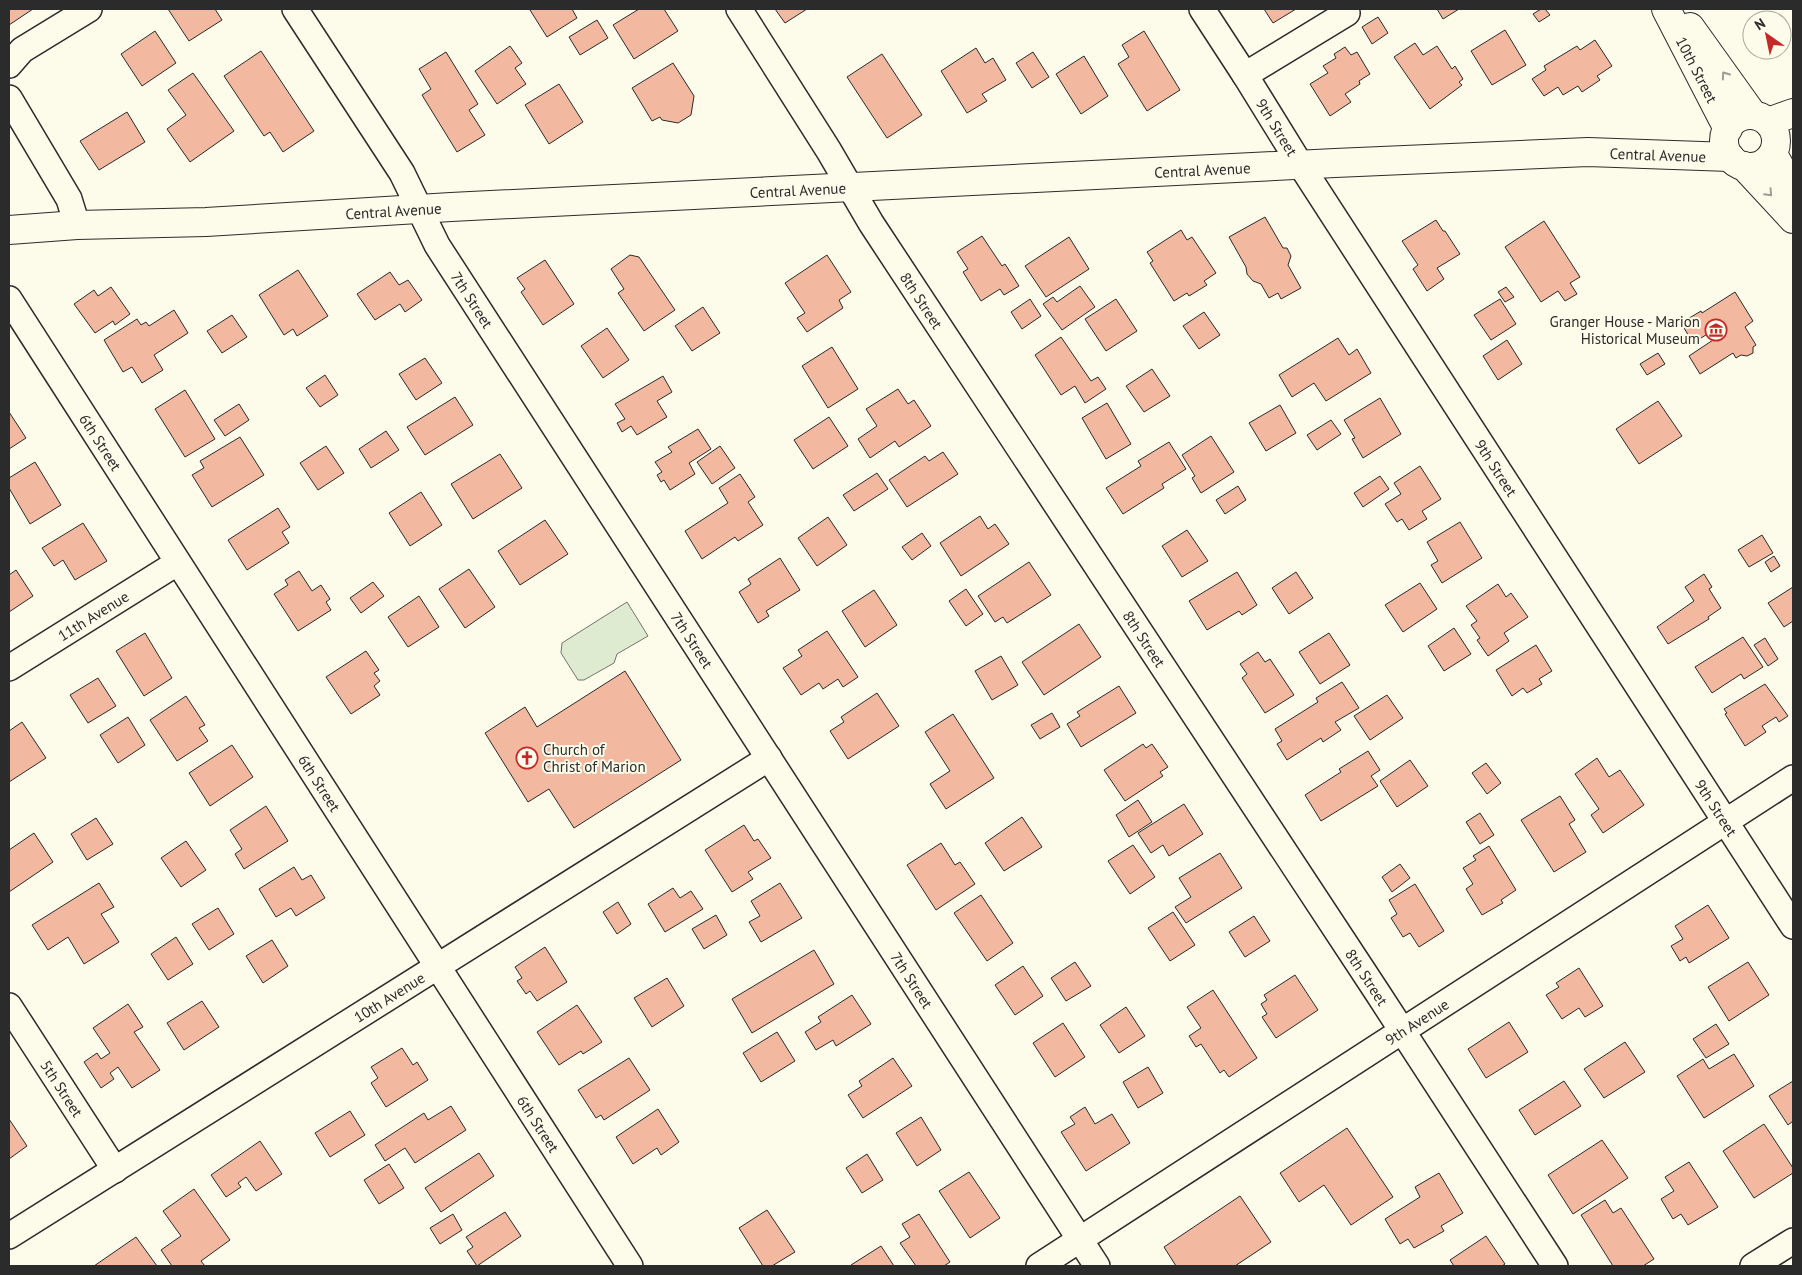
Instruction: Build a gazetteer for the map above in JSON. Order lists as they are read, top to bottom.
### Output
{
  "streets": {
    "street": [
      "10th Street",
      "9th Street",
      "Central Avenue",
      "7th Street",
      "8th Street",
      "6th Street",
      "11th Avenue",
      "10th Avenue",
      "9th Avenue",
      "5th Street"
    ]
  },
  "crossings": [
    ["10th Street", "Central Avenue"],
    ["9th Street", "Central Avenue"],
    ["9th Street", "9th Avenue"],
    ["Central Avenue", "7th Street"],
    ["Central Avenue", "8th Street"],
    ["7th Street", "10th Avenue"],
    ["7th Street", "9th Avenue"],
    ["8th Street", "9th Avenue"],
    ["6th Street", "11th Avenue"],
    ["6th Street", "10th Avenue"],
    ["10th Avenue", "5th Street"]
  ],
  "places": {
    "museum": ["Granger House - Marion Historical Museum"],
    "church": ["Church of Christ of Marion"]
  },
  "north": "top left"
}
